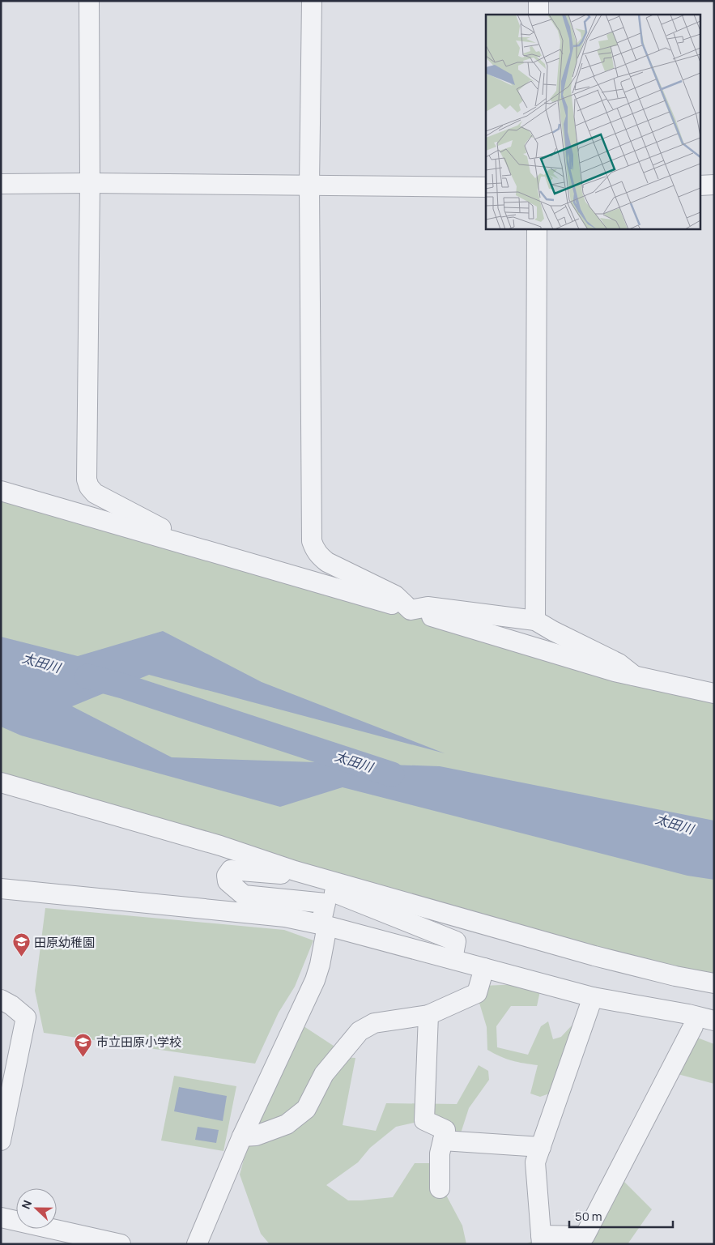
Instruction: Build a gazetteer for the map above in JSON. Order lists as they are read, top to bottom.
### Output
{
  "water": ["太田川"],
  "places": {
    "school or university": ["田原幼稚園", "市立田原小学校"]
  },
  "scale_bar": "50 m",
  "north": "left"
}
